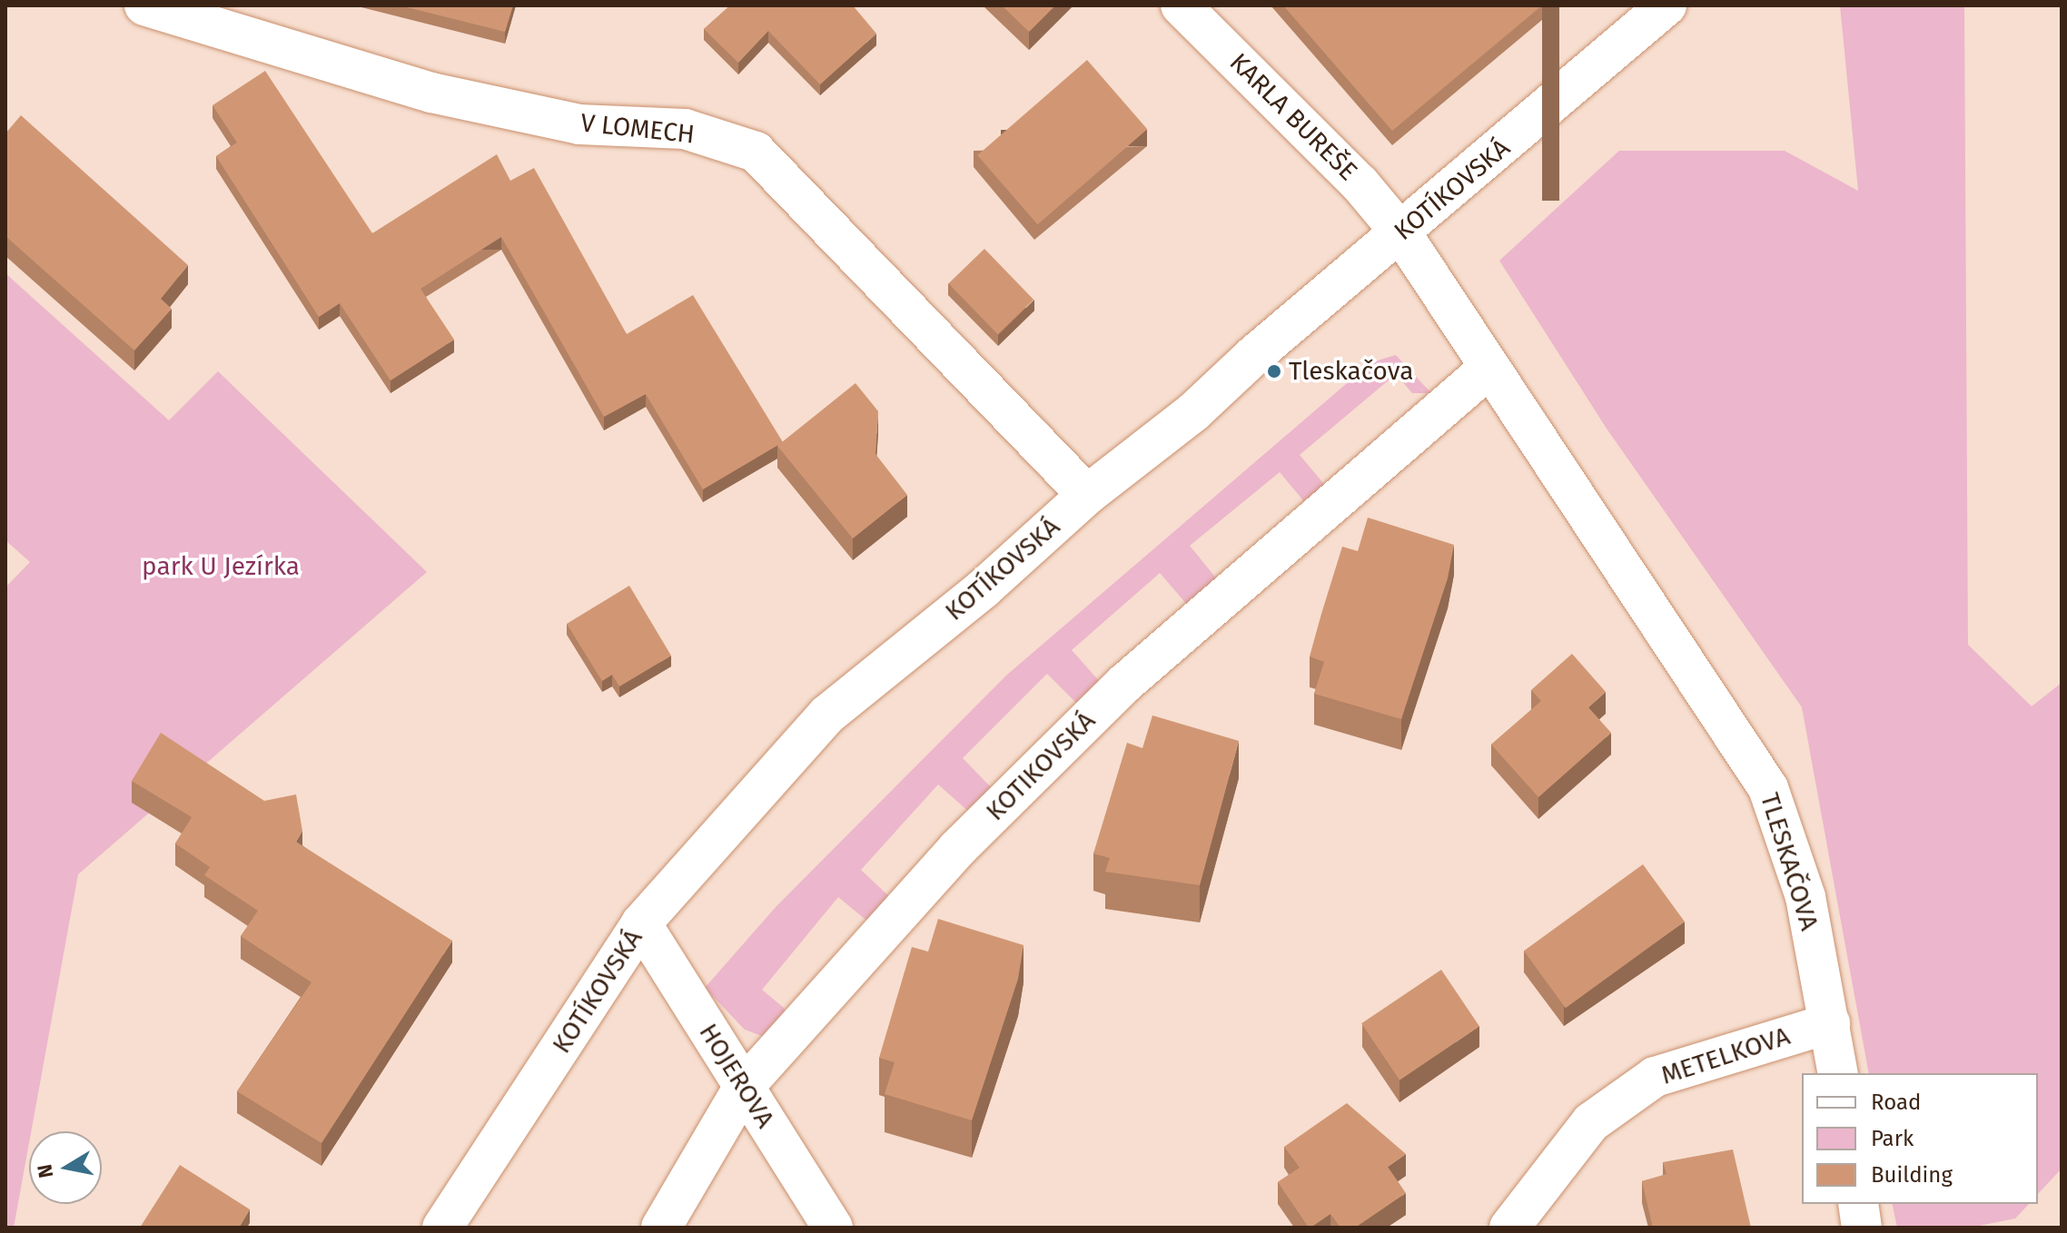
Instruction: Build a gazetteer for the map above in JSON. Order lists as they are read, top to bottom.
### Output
{
  "streets": {
    "street": [
      "KARLA BUREŠE",
      "V LOMECH",
      "KOTÍKOVSKÁ",
      "KOTIKOVSKÁ",
      "TLESKAČOVA",
      "METELKOVA",
      "HOJEROVA"
    ]
  },
  "crossings": [
    ["KARLA BUREŠE", "KOTÍKOVSKÁ"],
    ["KARLA BUREŠE", "TLESKAČOVA"],
    ["V LOMECH", "KOTÍKOVSKÁ"],
    ["KOTÍKOVSKÁ", "TLESKAČOVA"],
    ["KOTÍKOVSKÁ", "HOJEROVA"],
    ["KOTIKOVSKÁ", "TLESKAČOVA"],
    ["KOTIKOVSKÁ", "HOJEROVA"],
    ["TLESKAČOVA", "METELKOVA"]
  ],
  "parks": ["park U Jezírka"],
  "places": ["Tleskačova"],
  "legend": ["Road", "Park", "Building"],
  "north": "left"
}
